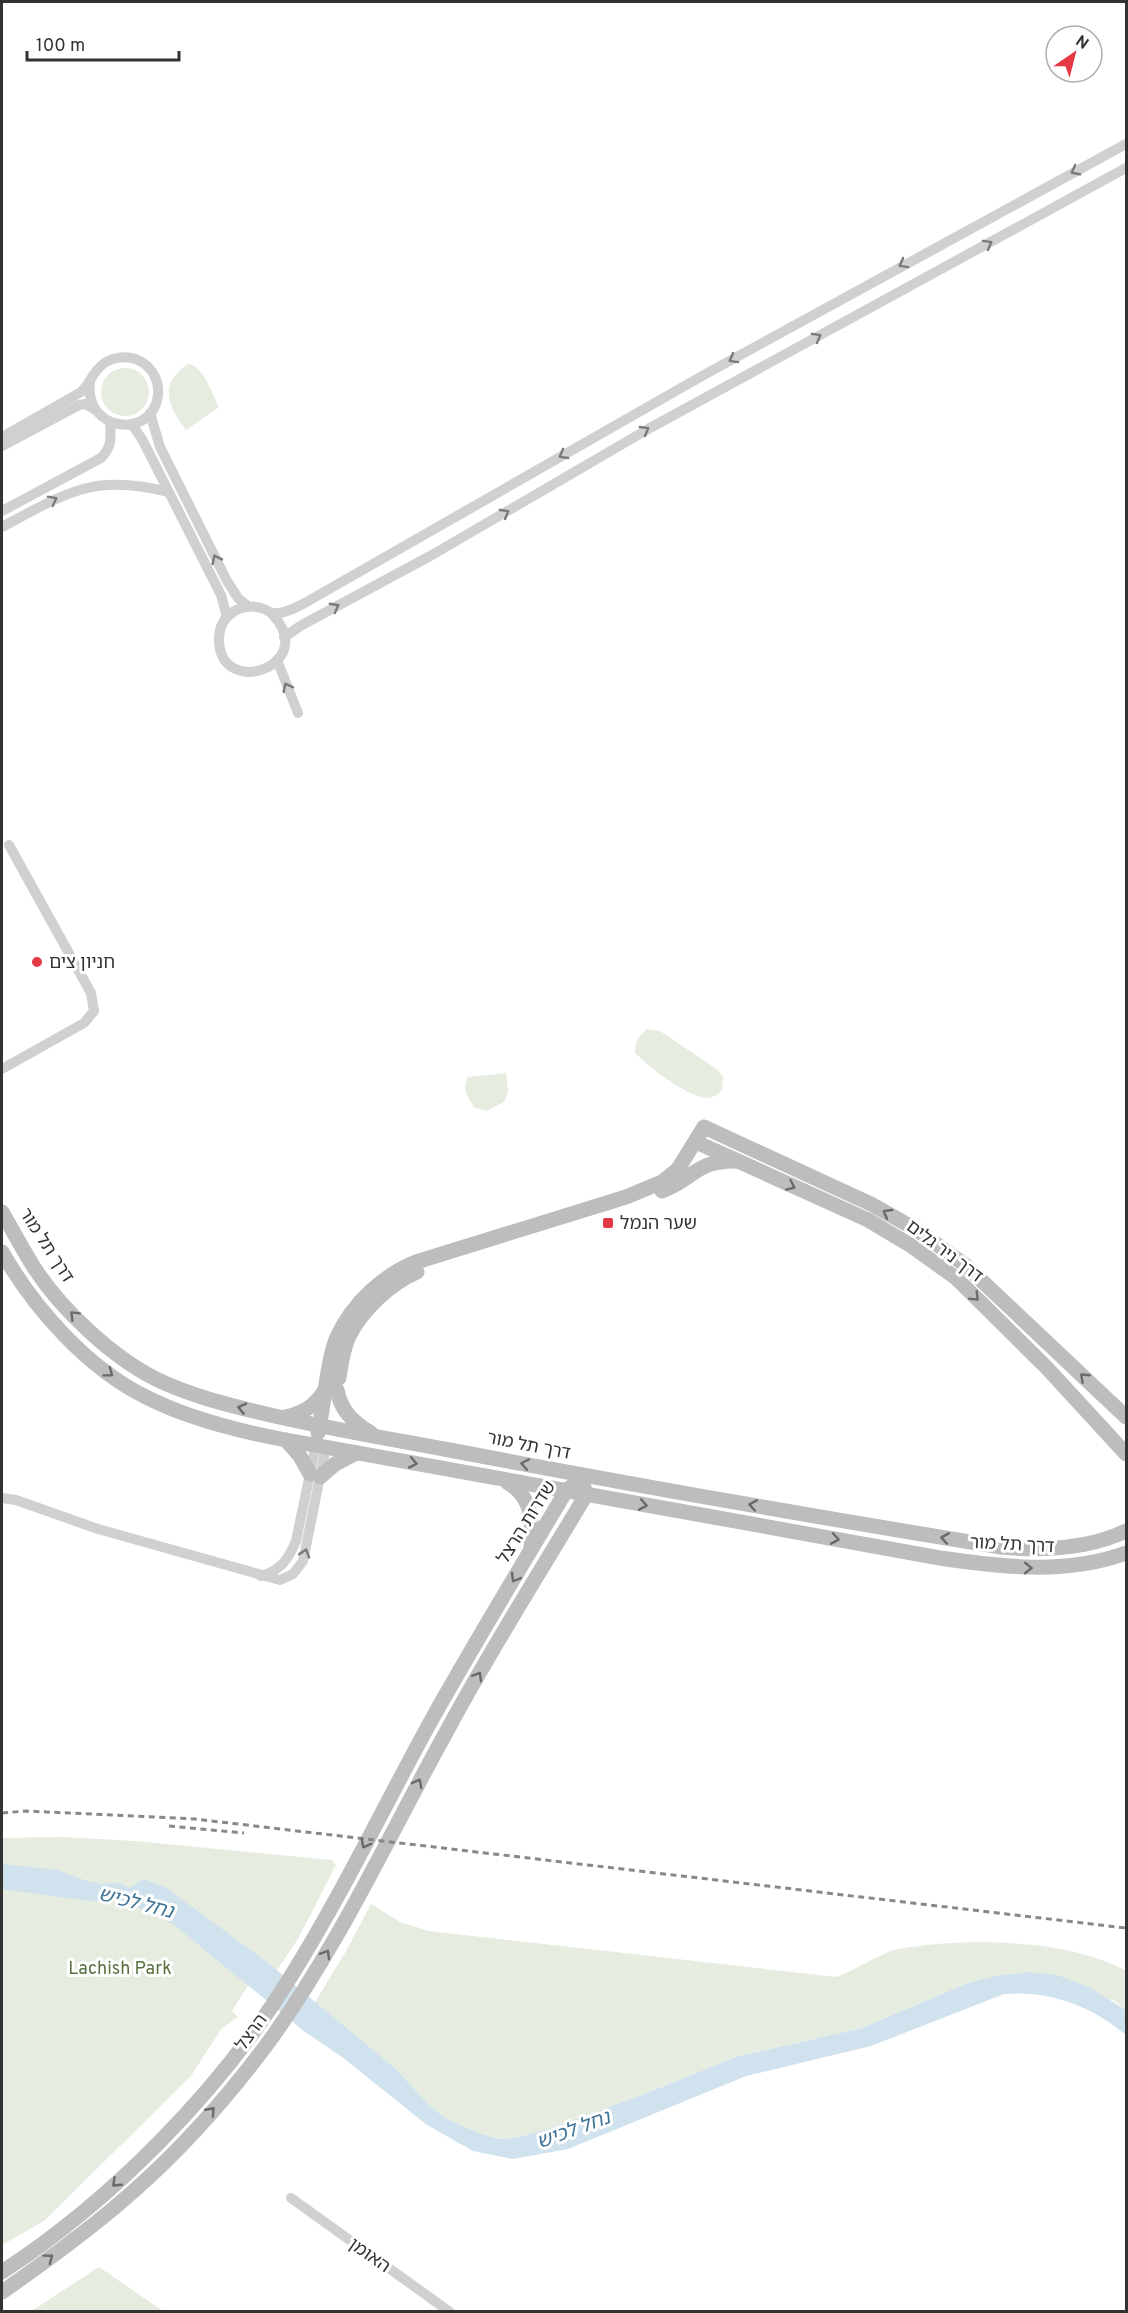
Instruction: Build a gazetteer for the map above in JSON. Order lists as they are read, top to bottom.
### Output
{
  "streets": {
    "street": [
      "דרך תל מור",
      "דרך ניר גלים",
      "שדרות הרצל",
      "הרצל",
      "האומן"
    ]
  },
  "crossings": [
    ["דרך תל מור", "שדרות הרצל"],
    ["שדרות הרצל", "הרצל"]
  ],
  "water": ["נחל לכיש"],
  "parks": ["Lachish Park"],
  "places": {
    "other": ["חניון צים"],
    "transit": ["שער הנמל"]
  },
  "scale_bar": "100 m",
  "north": "top right"
}
